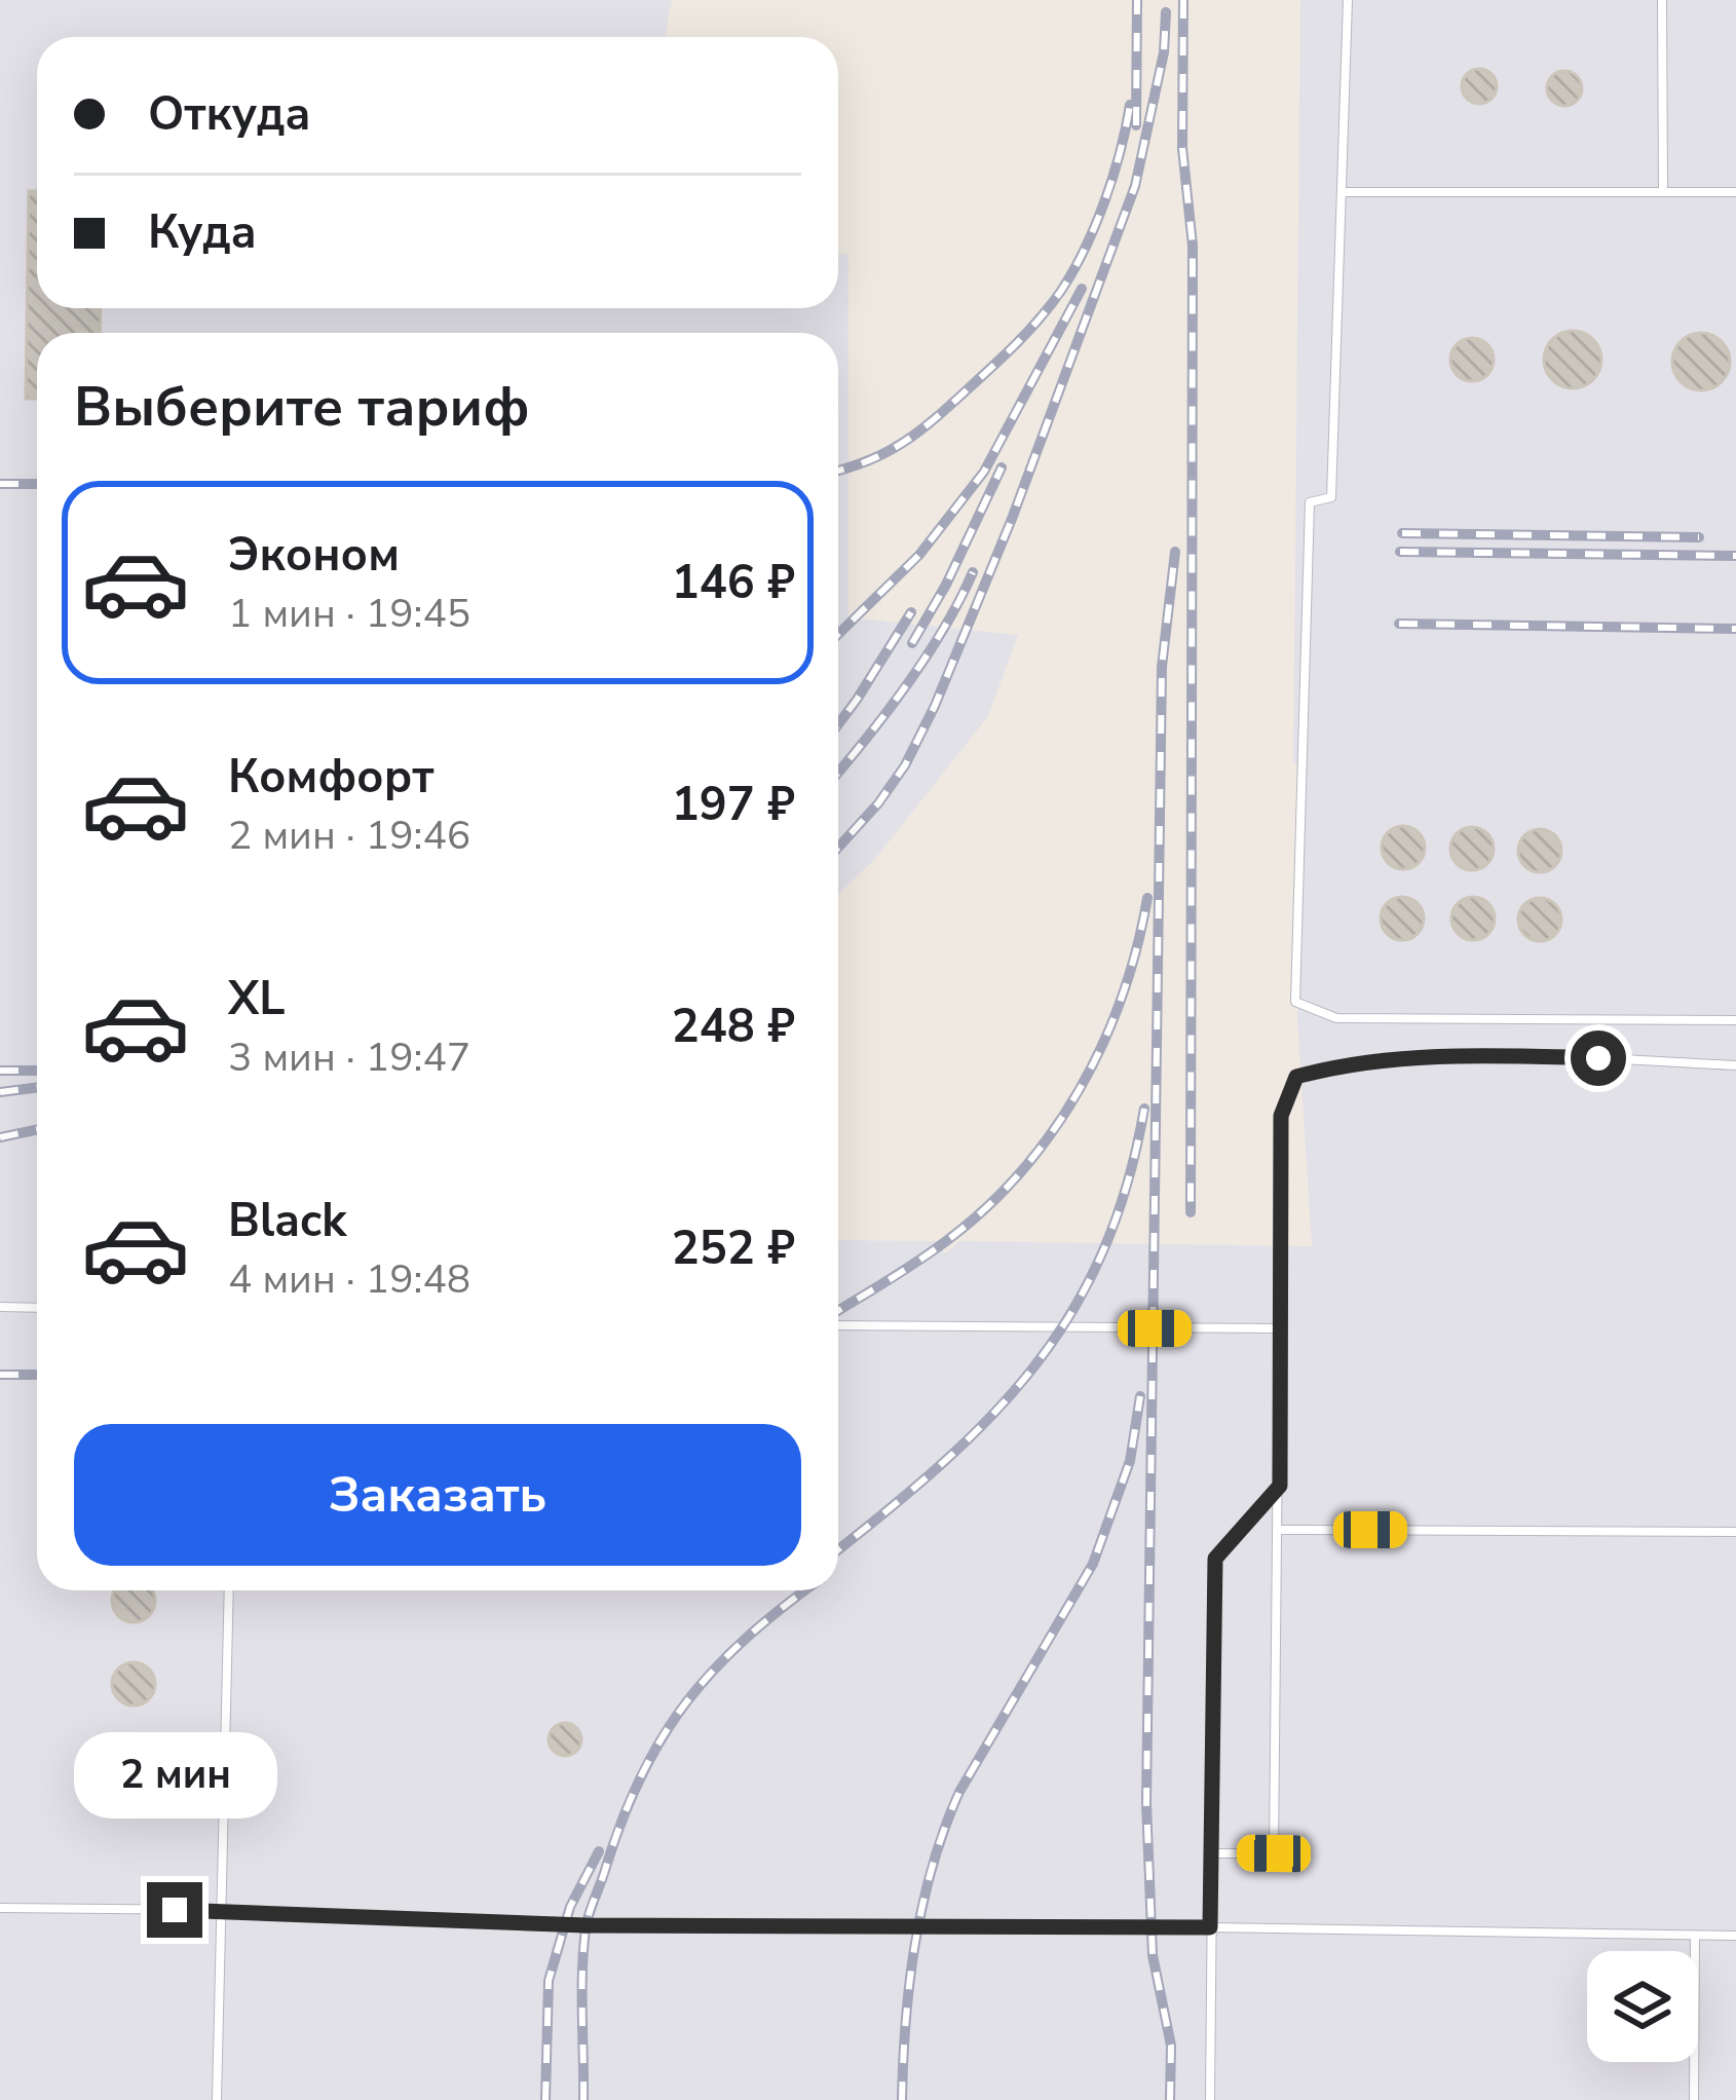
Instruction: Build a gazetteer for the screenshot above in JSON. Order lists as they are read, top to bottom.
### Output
{
  "page": {
    "banner": ["Откуда", "Куда"],
    "heading": "Выберите тариф",
    "list": [
      {
        "name": "Эконом",
        "note": "1 мин · 19:45",
        "value": "146 ₽"
      },
      {
        "name": "Комфорт",
        "note": "2 мин · 19:46",
        "value": "197 ₽"
      },
      {
        "name": "XL",
        "note": "3 мин · 19:47",
        "value": "248 ₽"
      },
      {
        "name": "Black",
        "note": "4 мин · 19:48",
        "value": "252 ₽"
      }
    ],
    "buttons": "Заказать",
    "bubble": "2 мин"
  }
}
